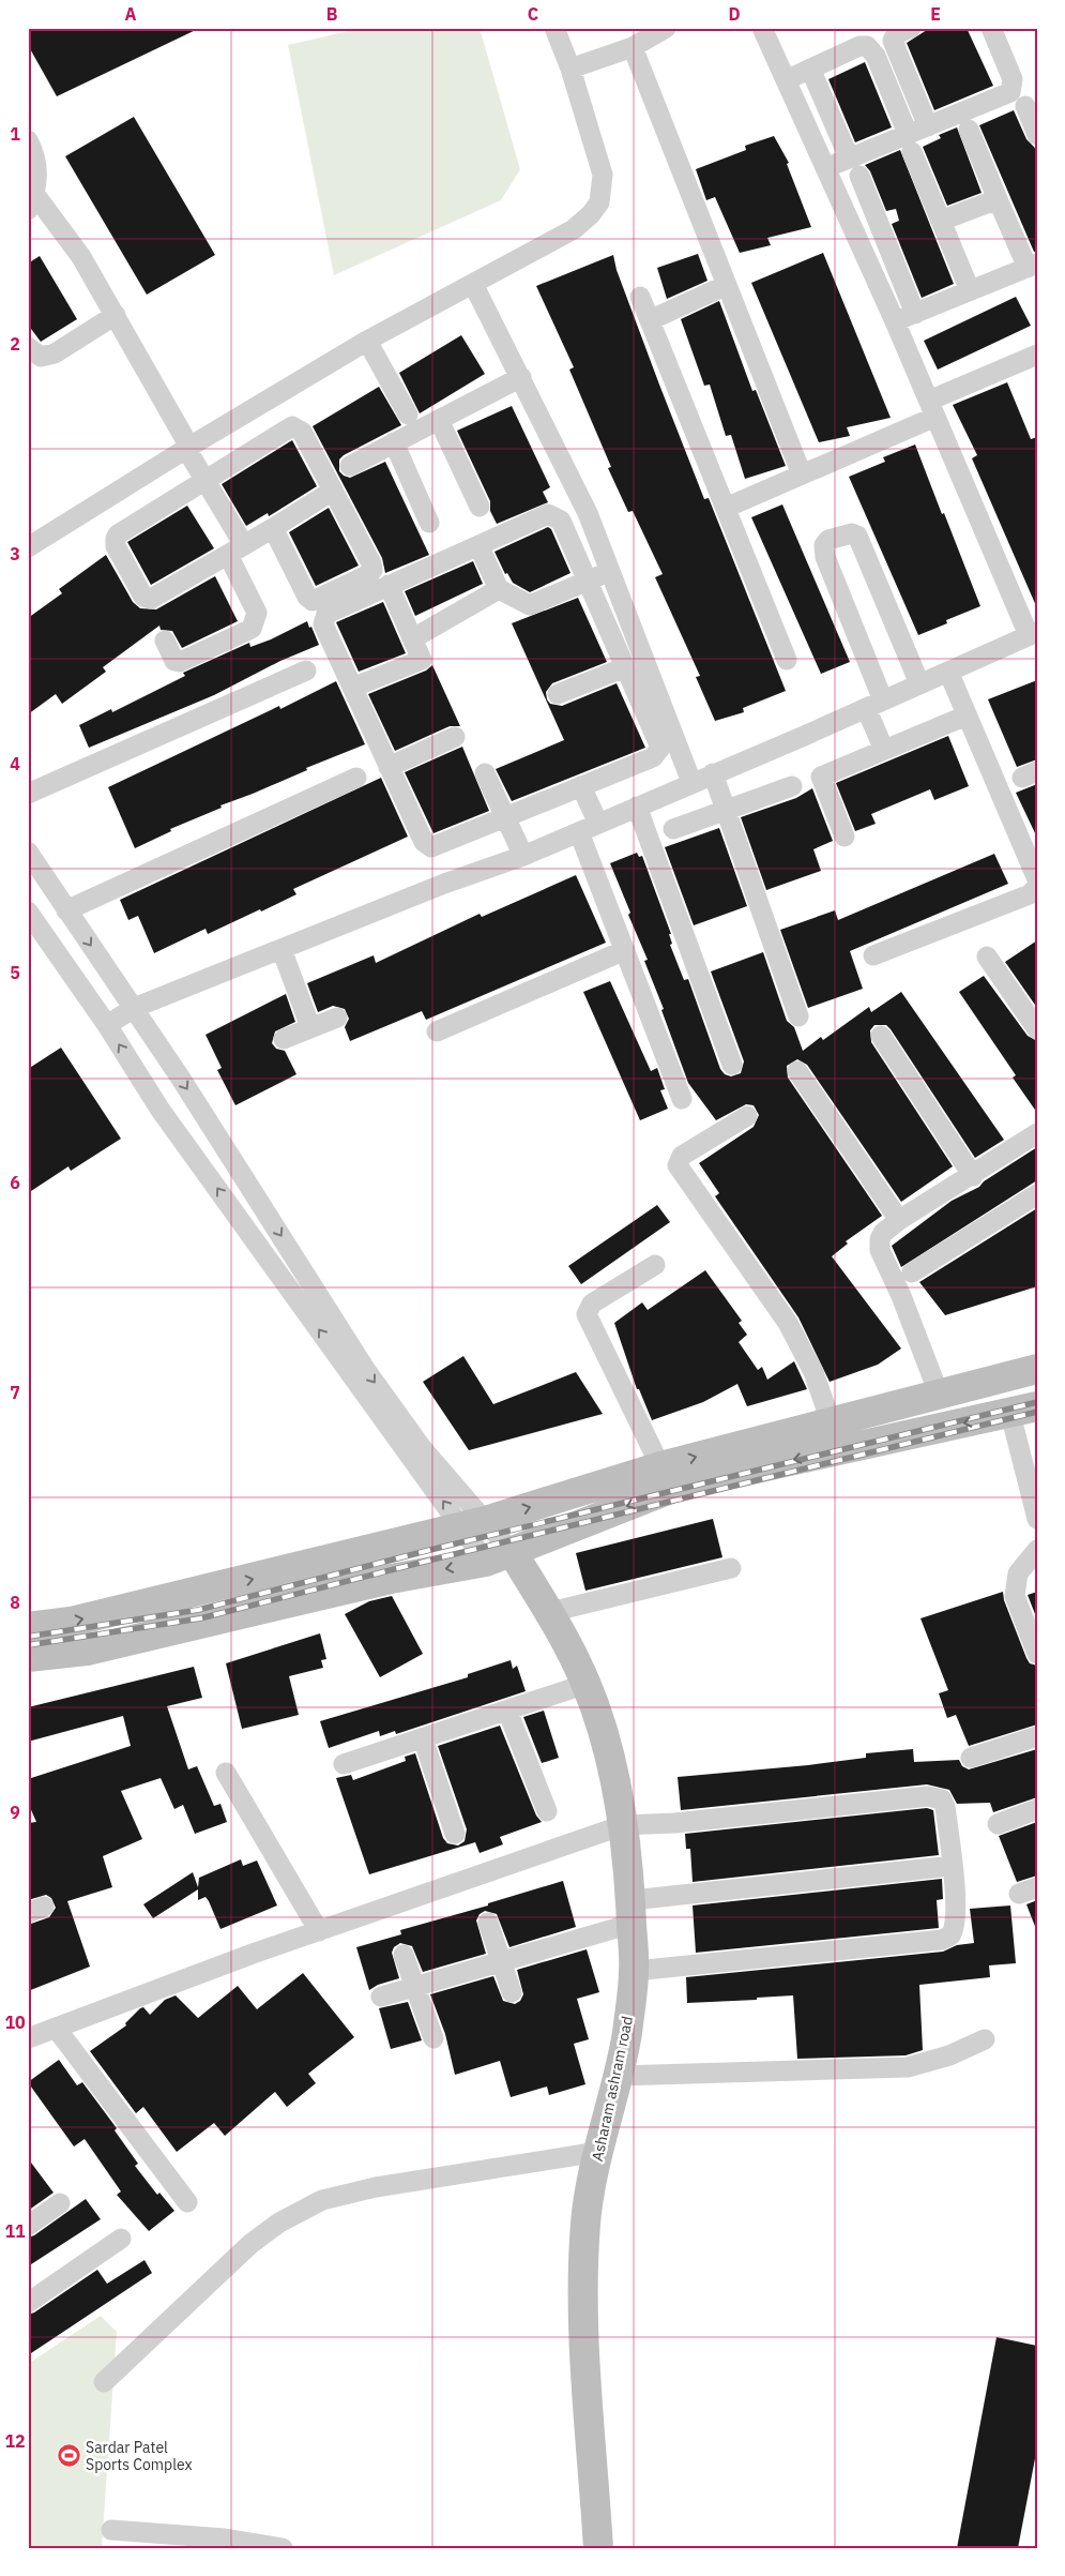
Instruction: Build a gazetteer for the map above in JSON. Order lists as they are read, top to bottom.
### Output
{
  "streets": {
    "street": ["Asharam ashram road"]
  },
  "places": {
    "sports": ["Sardar Patel Sports Complex"]
  },
  "grid": {
    "columns": [
      "A",
      "B",
      "C",
      "D",
      "E"
    ],
    "rows": [
      "1",
      "2",
      "3",
      "4",
      "5",
      "6",
      "7",
      "8",
      "9",
      "10",
      "11",
      "12"
    ]
  }
}
